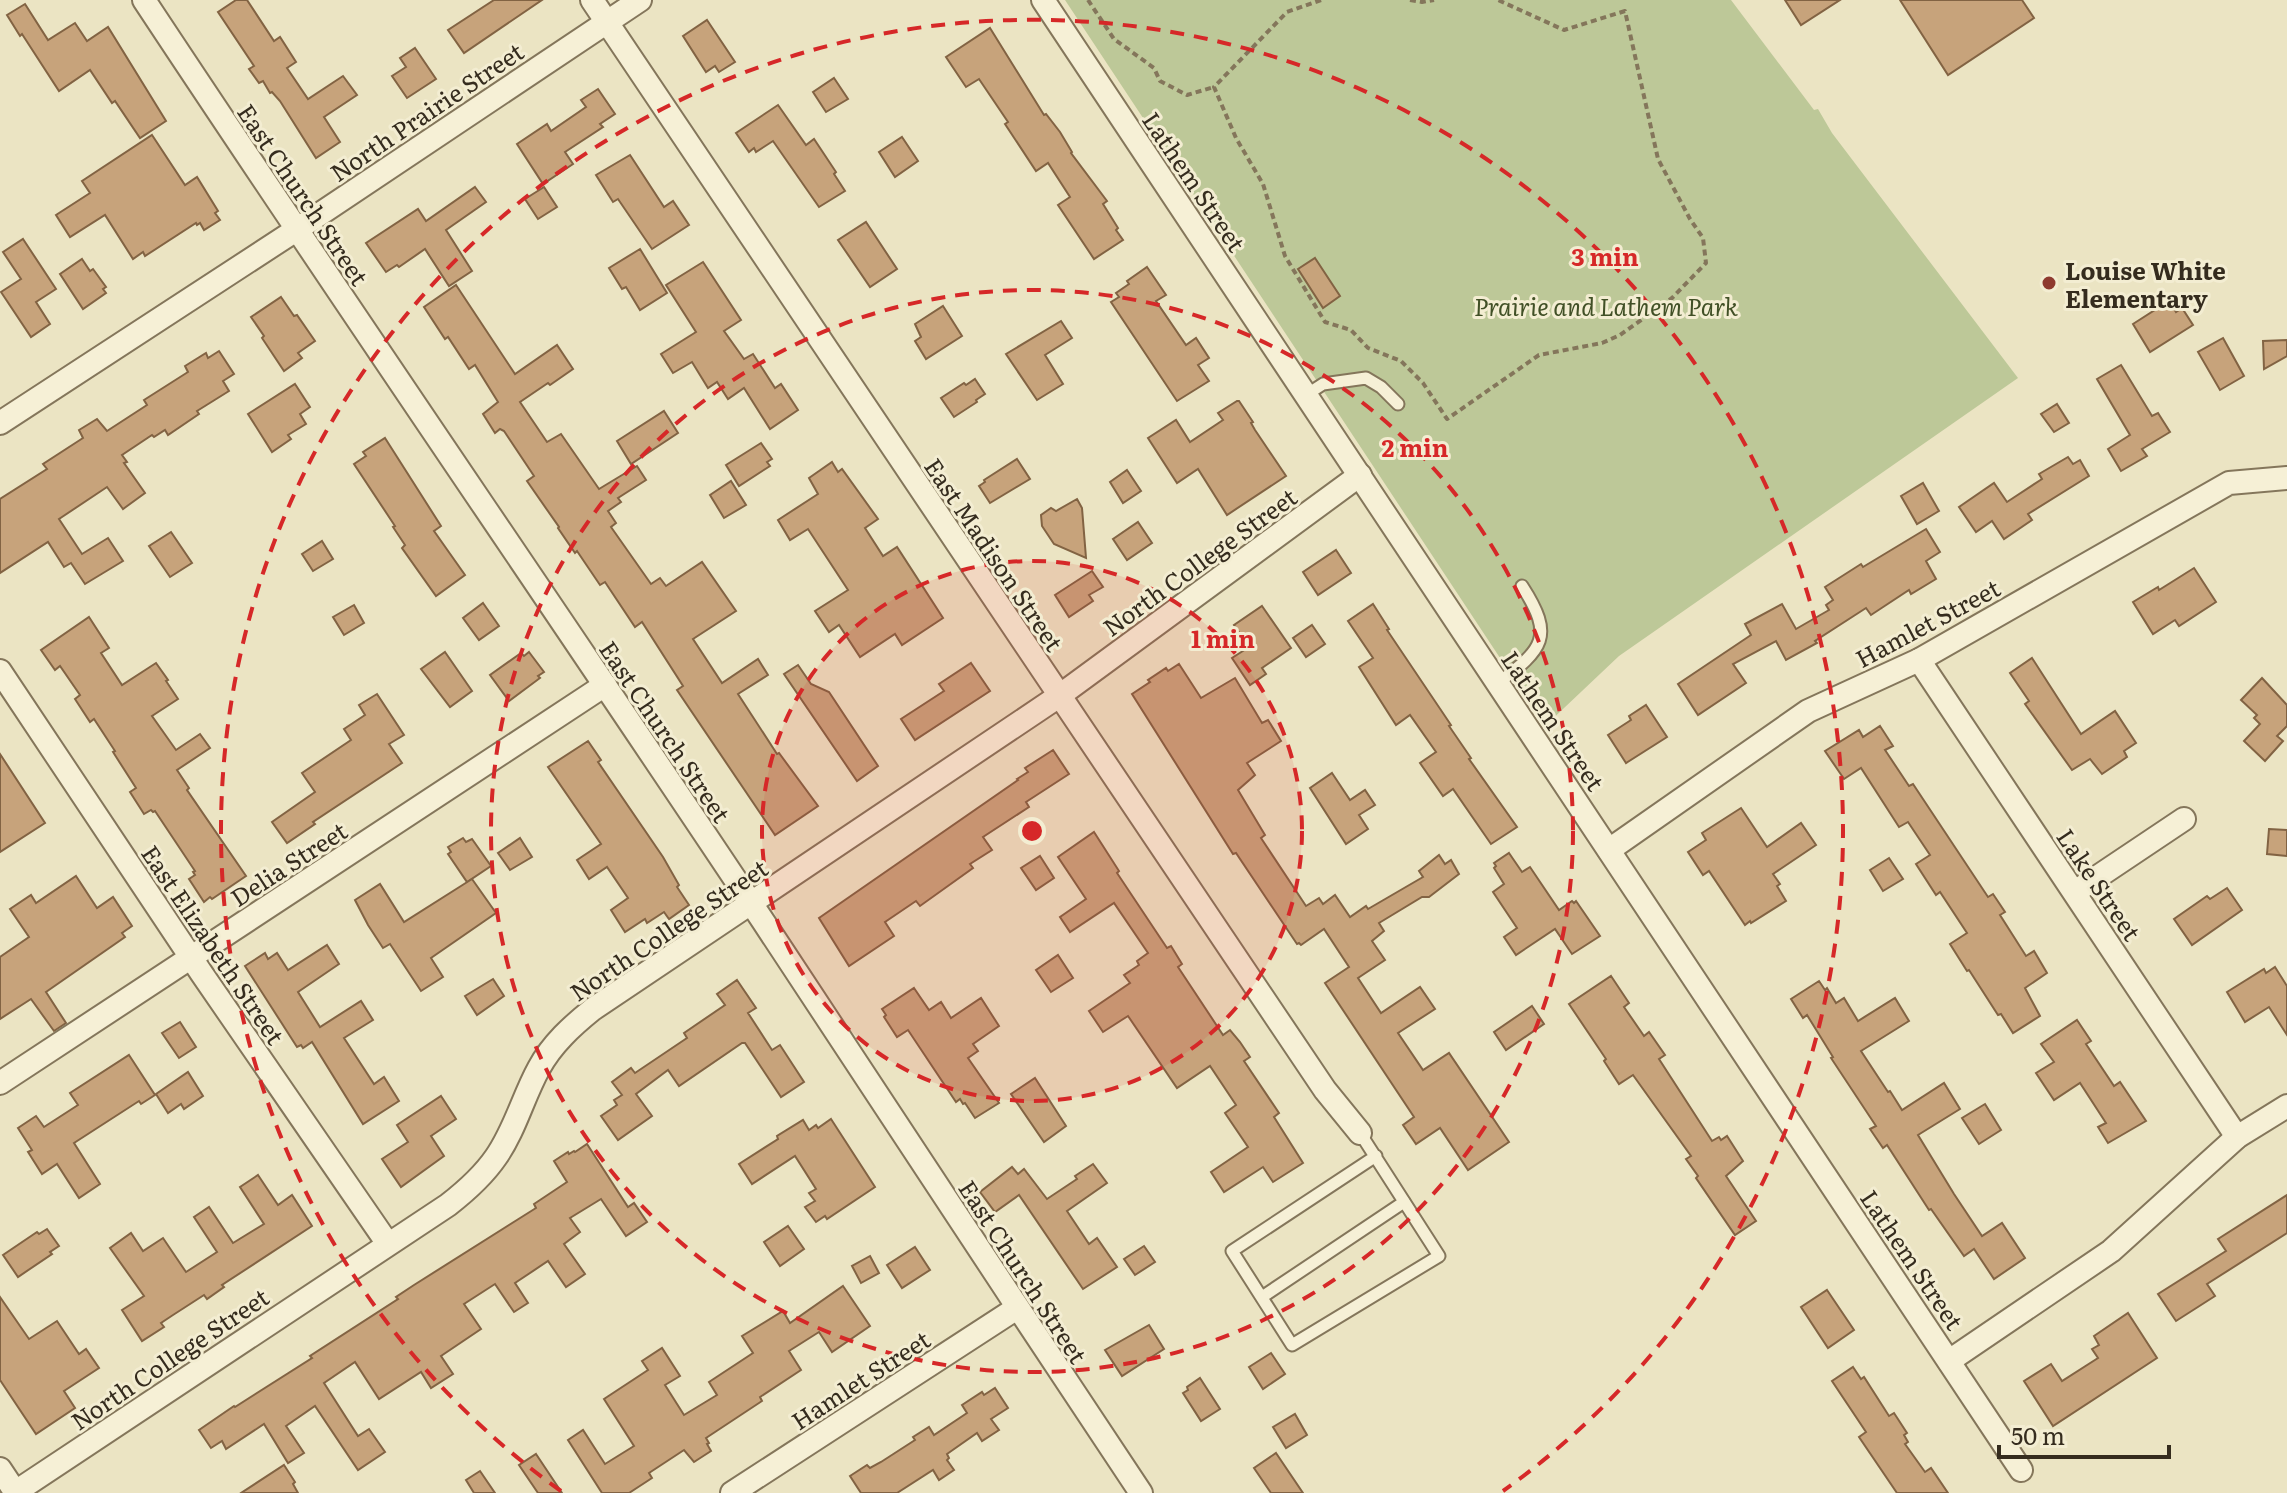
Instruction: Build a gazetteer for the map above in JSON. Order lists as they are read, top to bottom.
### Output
{
  "streets": {
    "street": [
      "North Prairie Street",
      "Lathem Street",
      "East Church Street",
      "East Madison Street",
      "North College Street",
      "Hamlet Street",
      "Delia Street",
      "Lake Street",
      "East Elizabeth Street"
    ]
  },
  "crossings": [
    ["North Prairie Street", "East Church Street"],
    ["North Prairie Street", "East Madison Street"],
    ["Lathem Street", "North College Street"],
    ["Lathem Street", "Hamlet Street"],
    ["East Church Street", "North College Street"],
    ["East Church Street", "Hamlet Street"],
    ["East Church Street", "Delia Street"],
    ["East Madison Street", "North College Street"],
    ["North College Street", "East Elizabeth Street"],
    ["Hamlet Street", "Lake Street"],
    ["Delia Street", "East Elizabeth Street"]
  ],
  "parks": ["Prairie and Lathem Park"],
  "places": ["Louise White Elementary"],
  "scale_bar": "50 m",
  "rings": ["3 min", "2 min", "1 min"]
}
